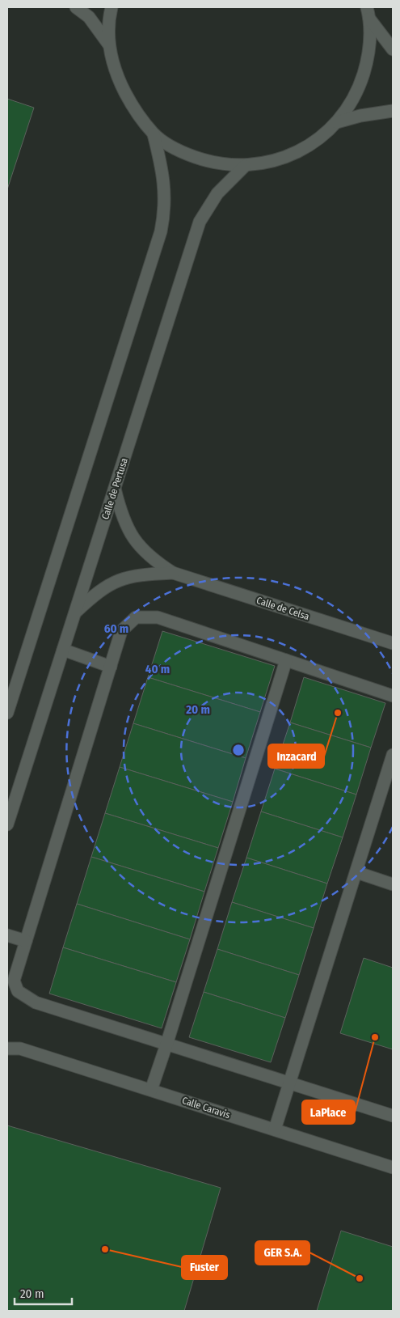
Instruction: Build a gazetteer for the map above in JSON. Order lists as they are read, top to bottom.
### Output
{
  "streets": {
    "street": ["Calle de Pertusa", "Calle de Celsa", "Calle Caravis"]
  },
  "crossings": [
    ["Calle de Pertusa", "Calle de Celsa"]
  ],
  "places": [
    "Inzacard",
    "LaPlace",
    "Fuster",
    "GER S.A."
  ],
  "scale_bar": "20 m",
  "rings": ["60 m", "40 m", "20 m"]
}
